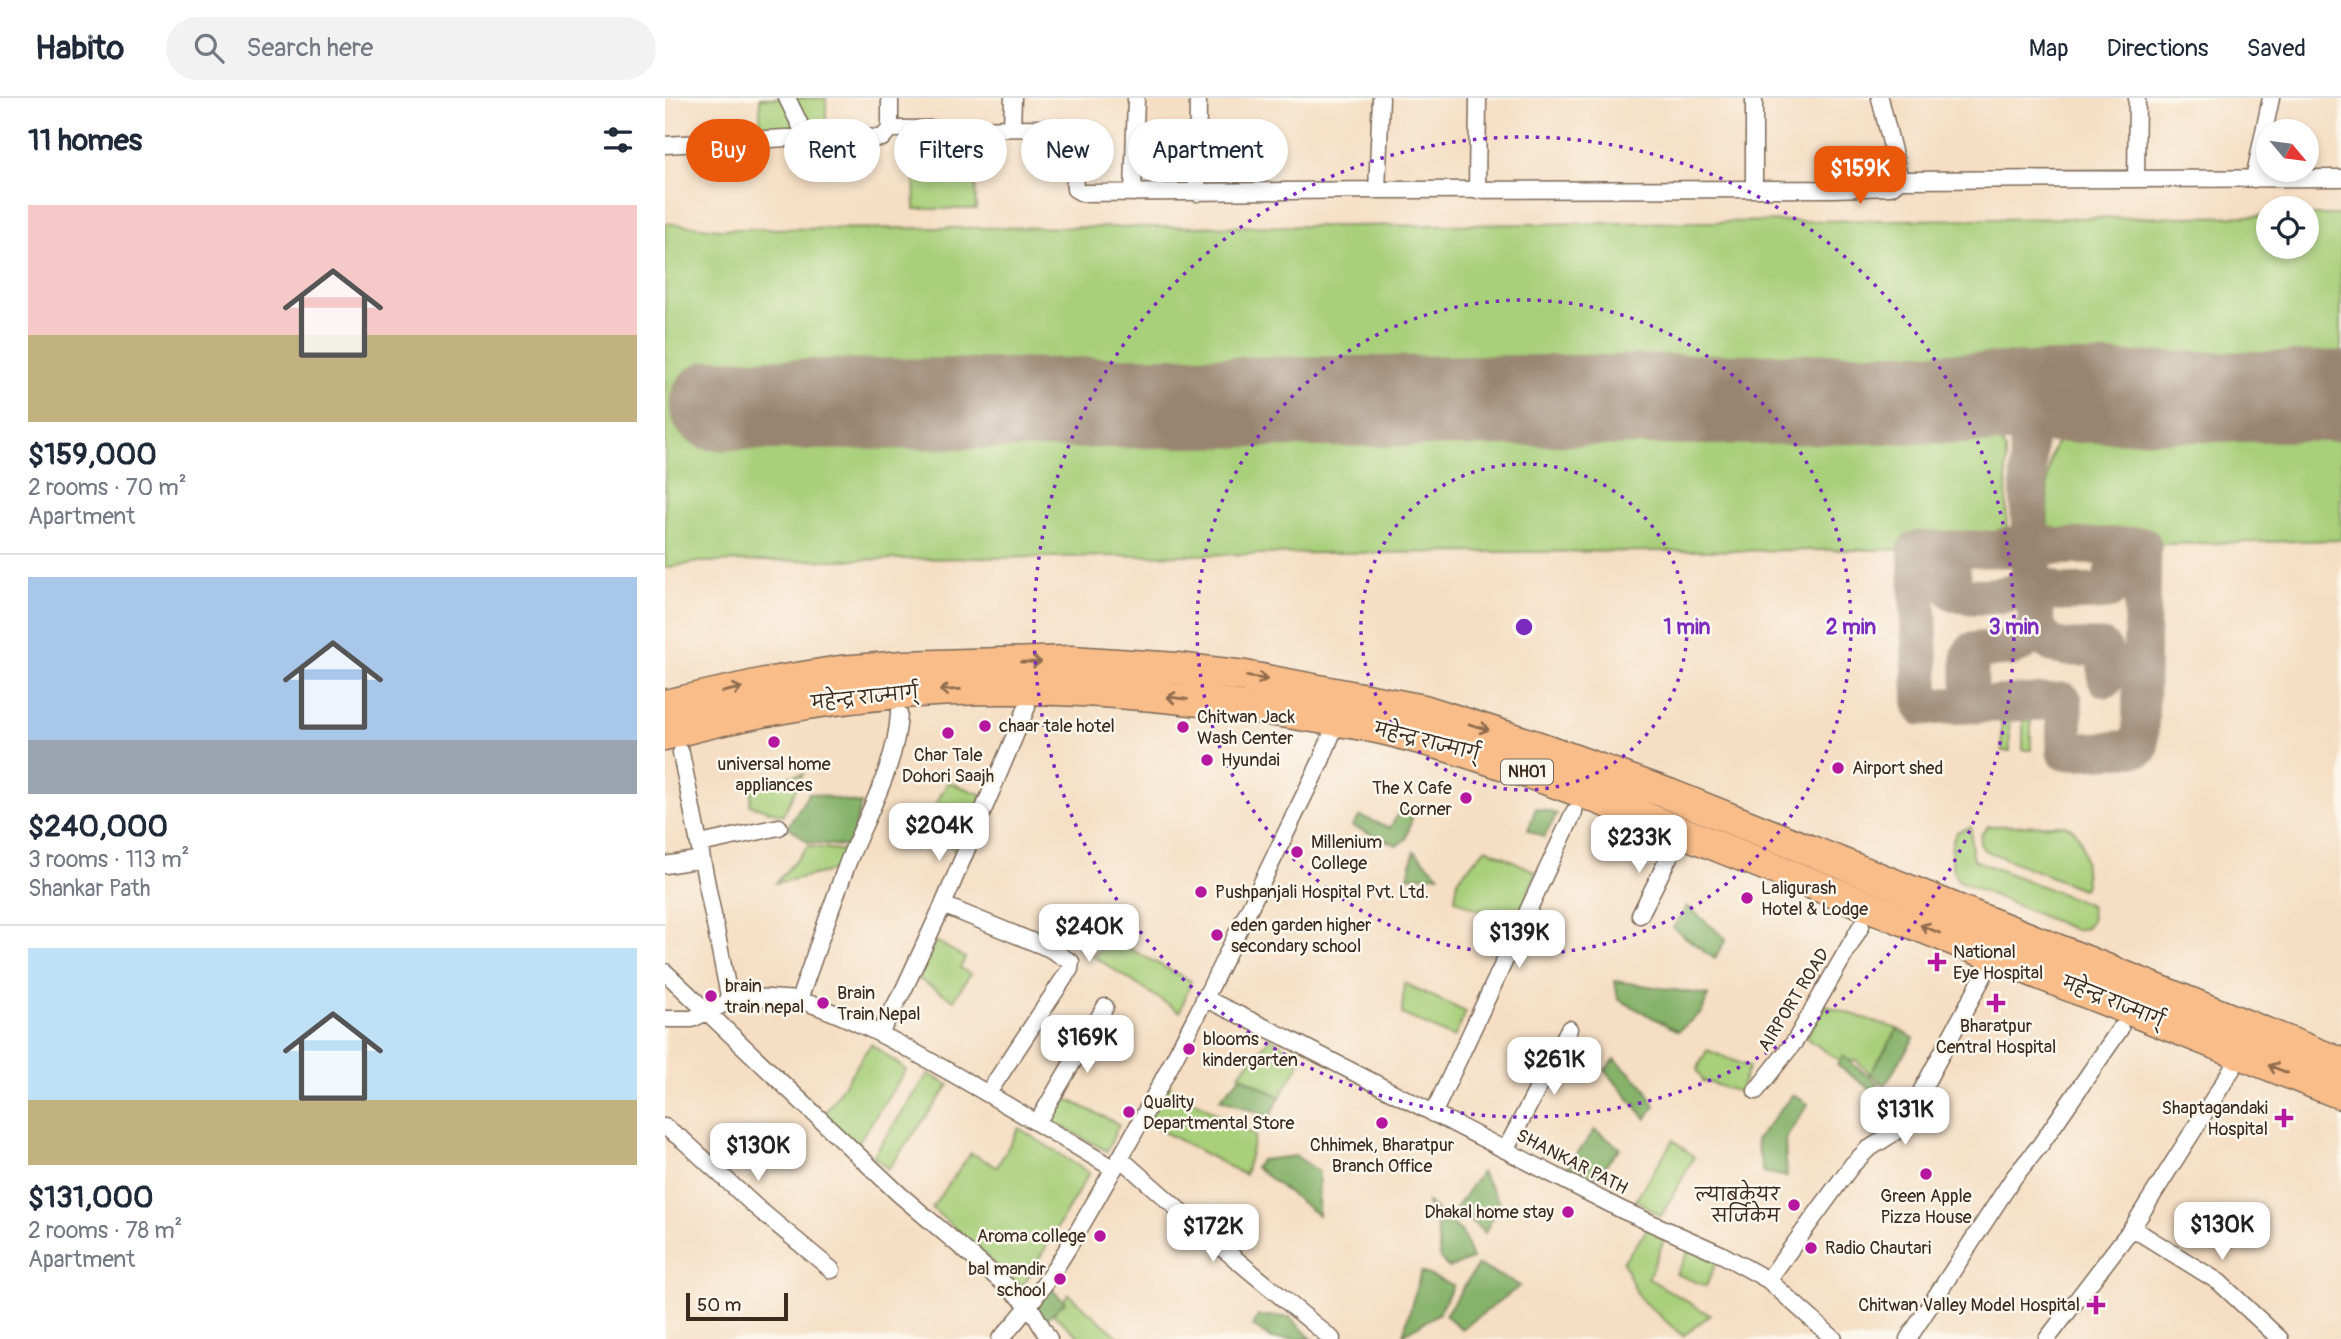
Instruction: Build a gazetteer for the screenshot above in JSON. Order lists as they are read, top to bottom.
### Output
{
  "streets": {
    "highway": ["महेन्द्र राज्मार्ग्", "NH01"],
    "street": ["AIRPORT ROAD", "SHANKAR PATH"]
  },
  "places": {
    "other": [
      "chaar tale hotel",
      "Chitwan Jack Wash Center",
      "Char Tale Dohori Saajh",
      "universal home appliances",
      "Hyundai",
      "Airport shed",
      "The X Cafe Corner",
      "Millenium College",
      "Pushpanjali Hospital Pvt. Ltd.",
      "Laligurash Hotel & Lodge",
      "eden garden higher secondary school",
      "brain train nepal",
      "Brain Train Nepal",
      "blooms kindergarten",
      "Quality Departmental Store",
      "Chhimek, Bharatpur Branch Office",
      "Green Apple Pizza House",
      "ल्याबकेयर सर्जिकेम",
      "Dhakal home stay",
      "Aroma college",
      "Radio Chautari",
      "bal mandir school"
    ],
    "health": [
      "National Eye Hospital",
      "Bharatpur Central Hospital",
      "Shaptagandaki Hospital",
      "Chitwan Valley Model Hospital"
    ]
  },
  "scale_bar": "50 m",
  "north": "bottom right",
  "page": {
    "header": "Habito",
    "search": "Search here",
    "nav": ["Map", "Directions", "Saved"],
    "heading": "11 homes",
    "chip": [
      "Buy",
      "Rent",
      "Filters",
      "New",
      "Apartment"
    ],
    "price": [
      "$159K",
      "$204K",
      "$233K",
      "$240K",
      "$139K",
      "$169K",
      "$261K",
      "$131K",
      "$130K",
      "$130K",
      "$172K"
    ],
    "list": [
      {
        "name": "$159,000",
        "note": "2 rooms · 70 m² · Apartment"
      },
      {
        "name": "$240,000",
        "note": "3 rooms · 113 m² · Shankar Path"
      },
      {
        "name": "$131,000",
        "note": "2 rooms · 78 m² · Apartment"
      }
    ],
    "scale": "50 m"
  },
  "rings": ["1 min", "2 min", "3 min"]
}
